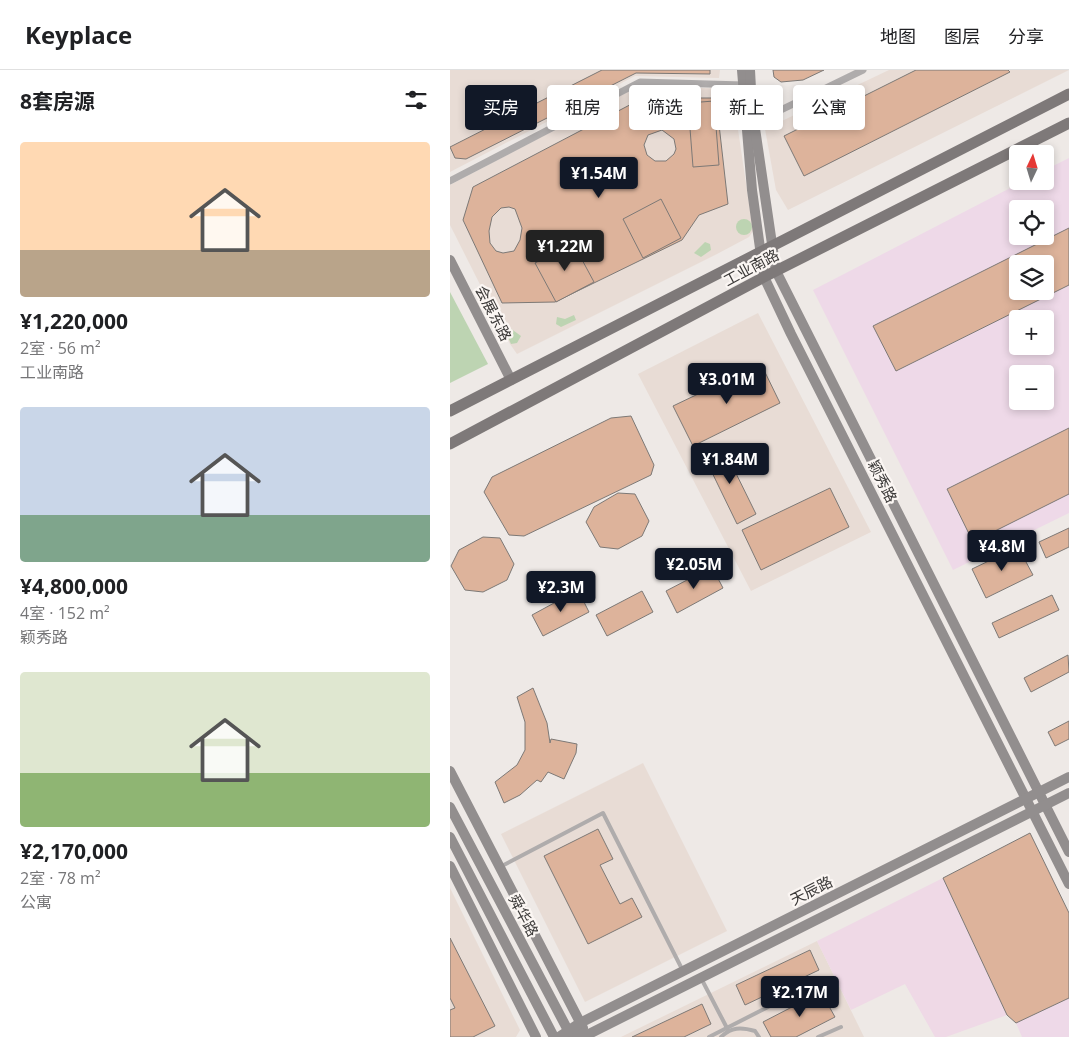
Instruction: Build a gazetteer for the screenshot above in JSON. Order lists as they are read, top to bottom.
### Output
{
  "streets": {
    "main road": [
      "工业南路",
      "会展东路",
      "颖秀路",
      "天辰路",
      "舜华路"
    ]
  },
  "crossings": [
    ["工业南路", "会展东路"],
    ["工业南路", "颖秀路"],
    ["颖秀路", "天辰路"],
    ["天辰路", "舜华路"]
  ],
  "north": "top",
  "page": {
    "header": "Keyplace",
    "nav": ["地图", "图层", "分享"],
    "heading": "8套房源",
    "chip": [
      "买房",
      "租房",
      "筛选",
      "新上",
      "公寓"
    ],
    "list": [
      {
        "name": "¥1,220,000",
        "note": "2室 · 56 m² · 工业南路"
      },
      {
        "name": "¥4,800,000",
        "note": "4室 · 152 m² · 颖秀路"
      },
      {
        "name": "¥2,170,000",
        "note": "2室 · 78 m² · 公寓"
      }
    ],
    "map_buttons": ["+", "−"],
    "price": [
      "¥1.54M",
      "¥1.22M",
      "¥3.01M",
      "¥1.84M",
      "¥4.8M",
      "¥2.05M",
      "¥2.3M",
      "¥2.17M"
    ]
  }
}
